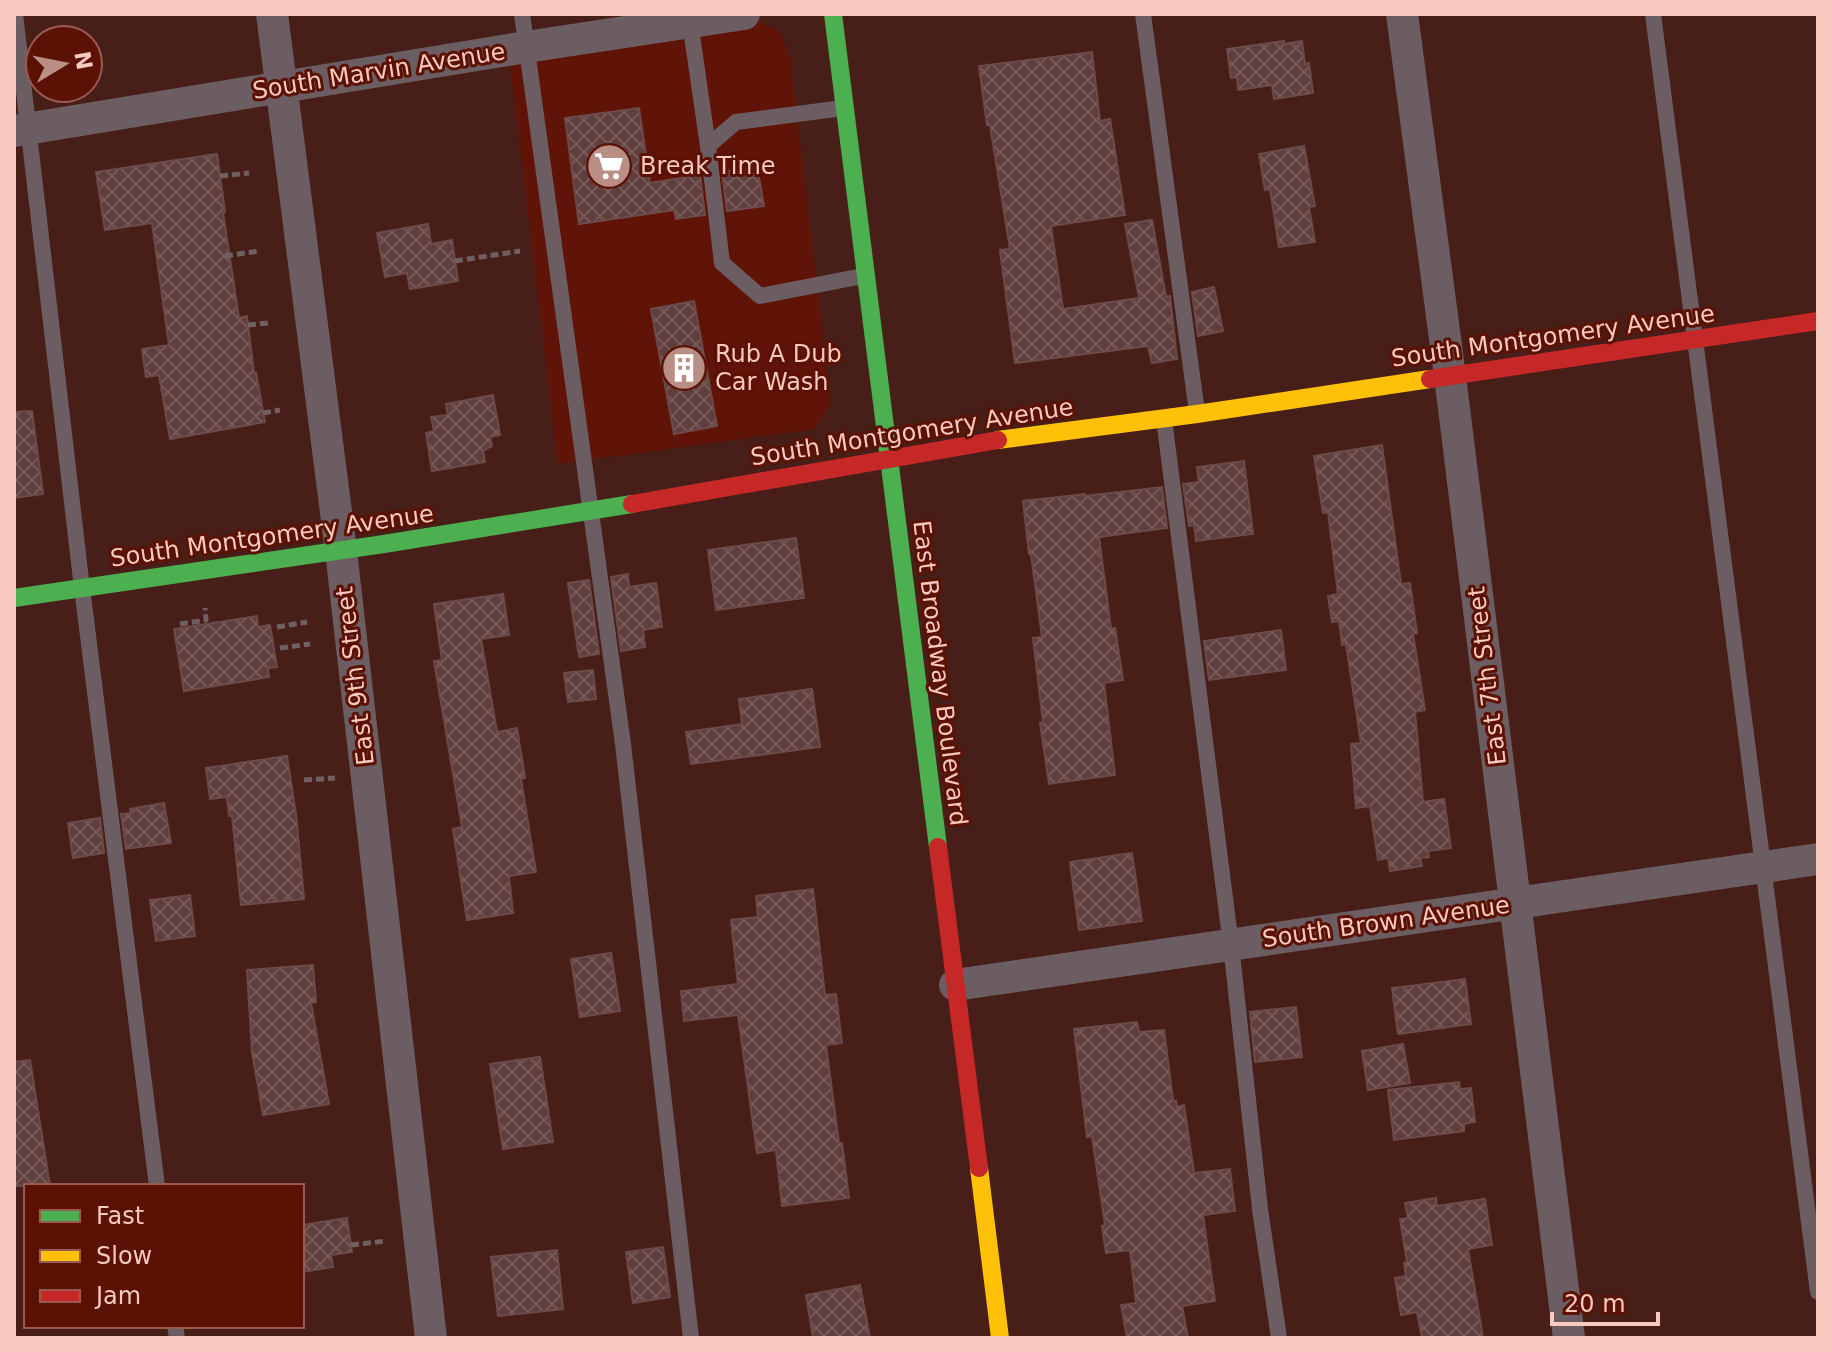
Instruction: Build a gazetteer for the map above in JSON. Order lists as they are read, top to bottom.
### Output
{
  "streets": {
    "main road": ["South Montgomery Avenue", "East Broadway Boulevard"],
    "street": [
      "South Marvin Avenue",
      "East 9th Street",
      "East 7th Street",
      "South Brown Avenue"
    ]
  },
  "crossings": [
    ["South Marvin Avenue", "East 9th Street"],
    ["South Montgomery Avenue", "East Broadway Boulevard"],
    ["South Montgomery Avenue", "East 9th Street"],
    ["South Montgomery Avenue", "East 7th Street"],
    ["East Broadway Boulevard", "South Brown Avenue"],
    ["East 7th Street", "South Brown Avenue"]
  ],
  "places": {
    "supermarket": ["Break Time"],
    "building": ["Rub A Dub Car Wash"]
  },
  "legend": ["Fast", "Slow", "Jam"],
  "scale_bar": "20 m",
  "north": "right"
}
